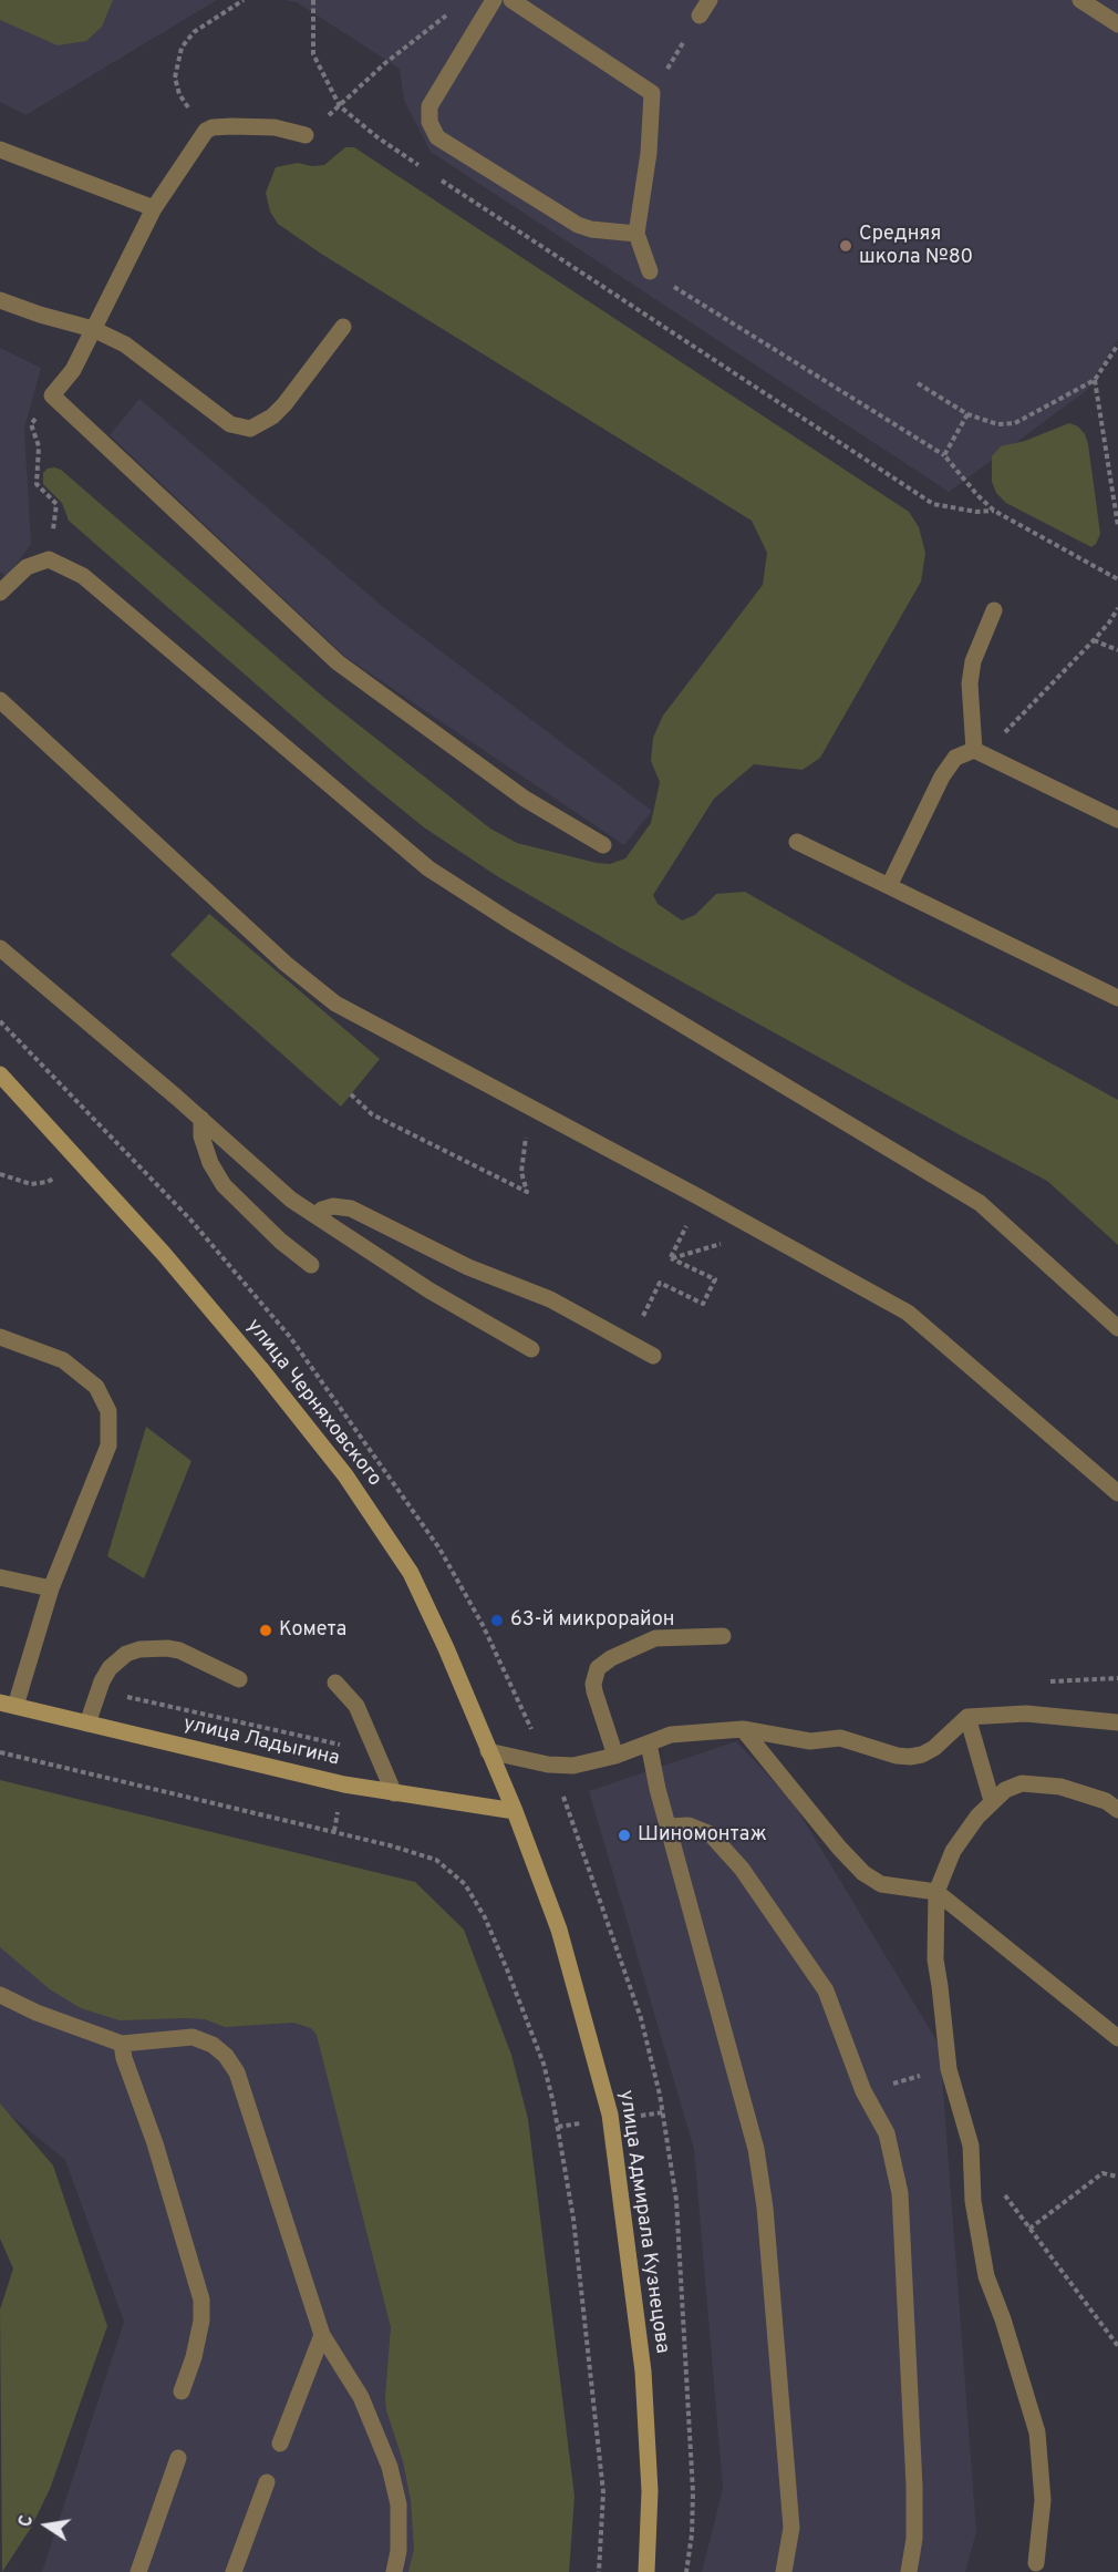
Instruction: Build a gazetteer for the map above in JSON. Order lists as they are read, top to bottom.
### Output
{
  "streets": {
    "main road": ["улица Черняховского", "улица Ладыгина", "улица Адмирала Кузнецова"]
  },
  "crossings": [
    ["улица Черняховского", "улица Ладыгина"],
    ["улица Черняховского", "улица Адмирала Кузнецова"],
    ["улица Ладыгина", "улица Адмирала Кузнецова"]
  ],
  "places": [
    "Средняя школа №80",
    "63-й микрорайон",
    "Комета",
    "Шиномонтаж"
  ],
  "north": "left"
}
